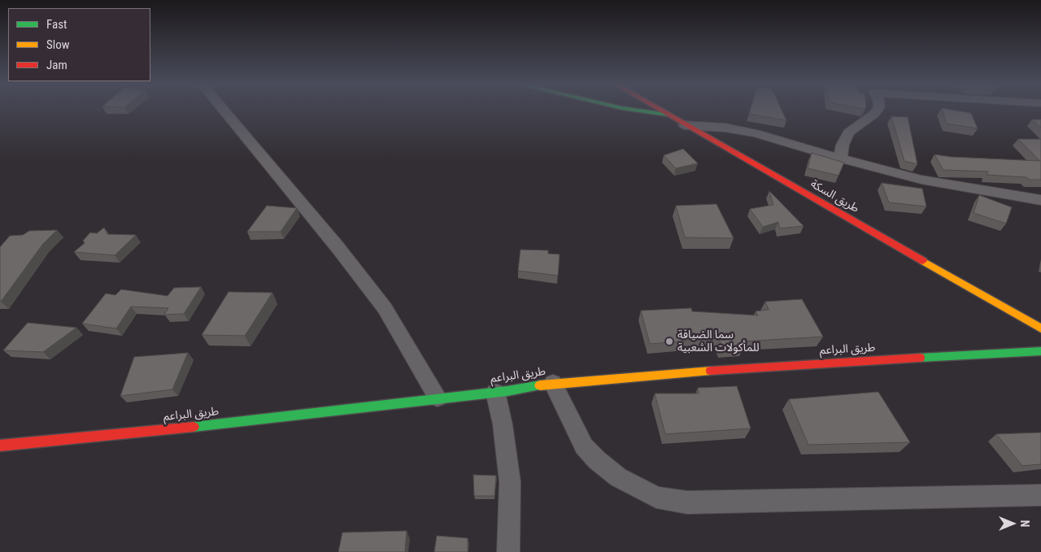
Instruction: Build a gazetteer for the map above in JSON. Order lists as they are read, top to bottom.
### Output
{
  "streets": {
    "street": ["طريق السكة", "طريق البراعم"]
  },
  "places": ["سما الضيافة للمأكولات الشعبية"],
  "legend": ["Fast", "Slow", "Jam"],
  "north": "right"
}
